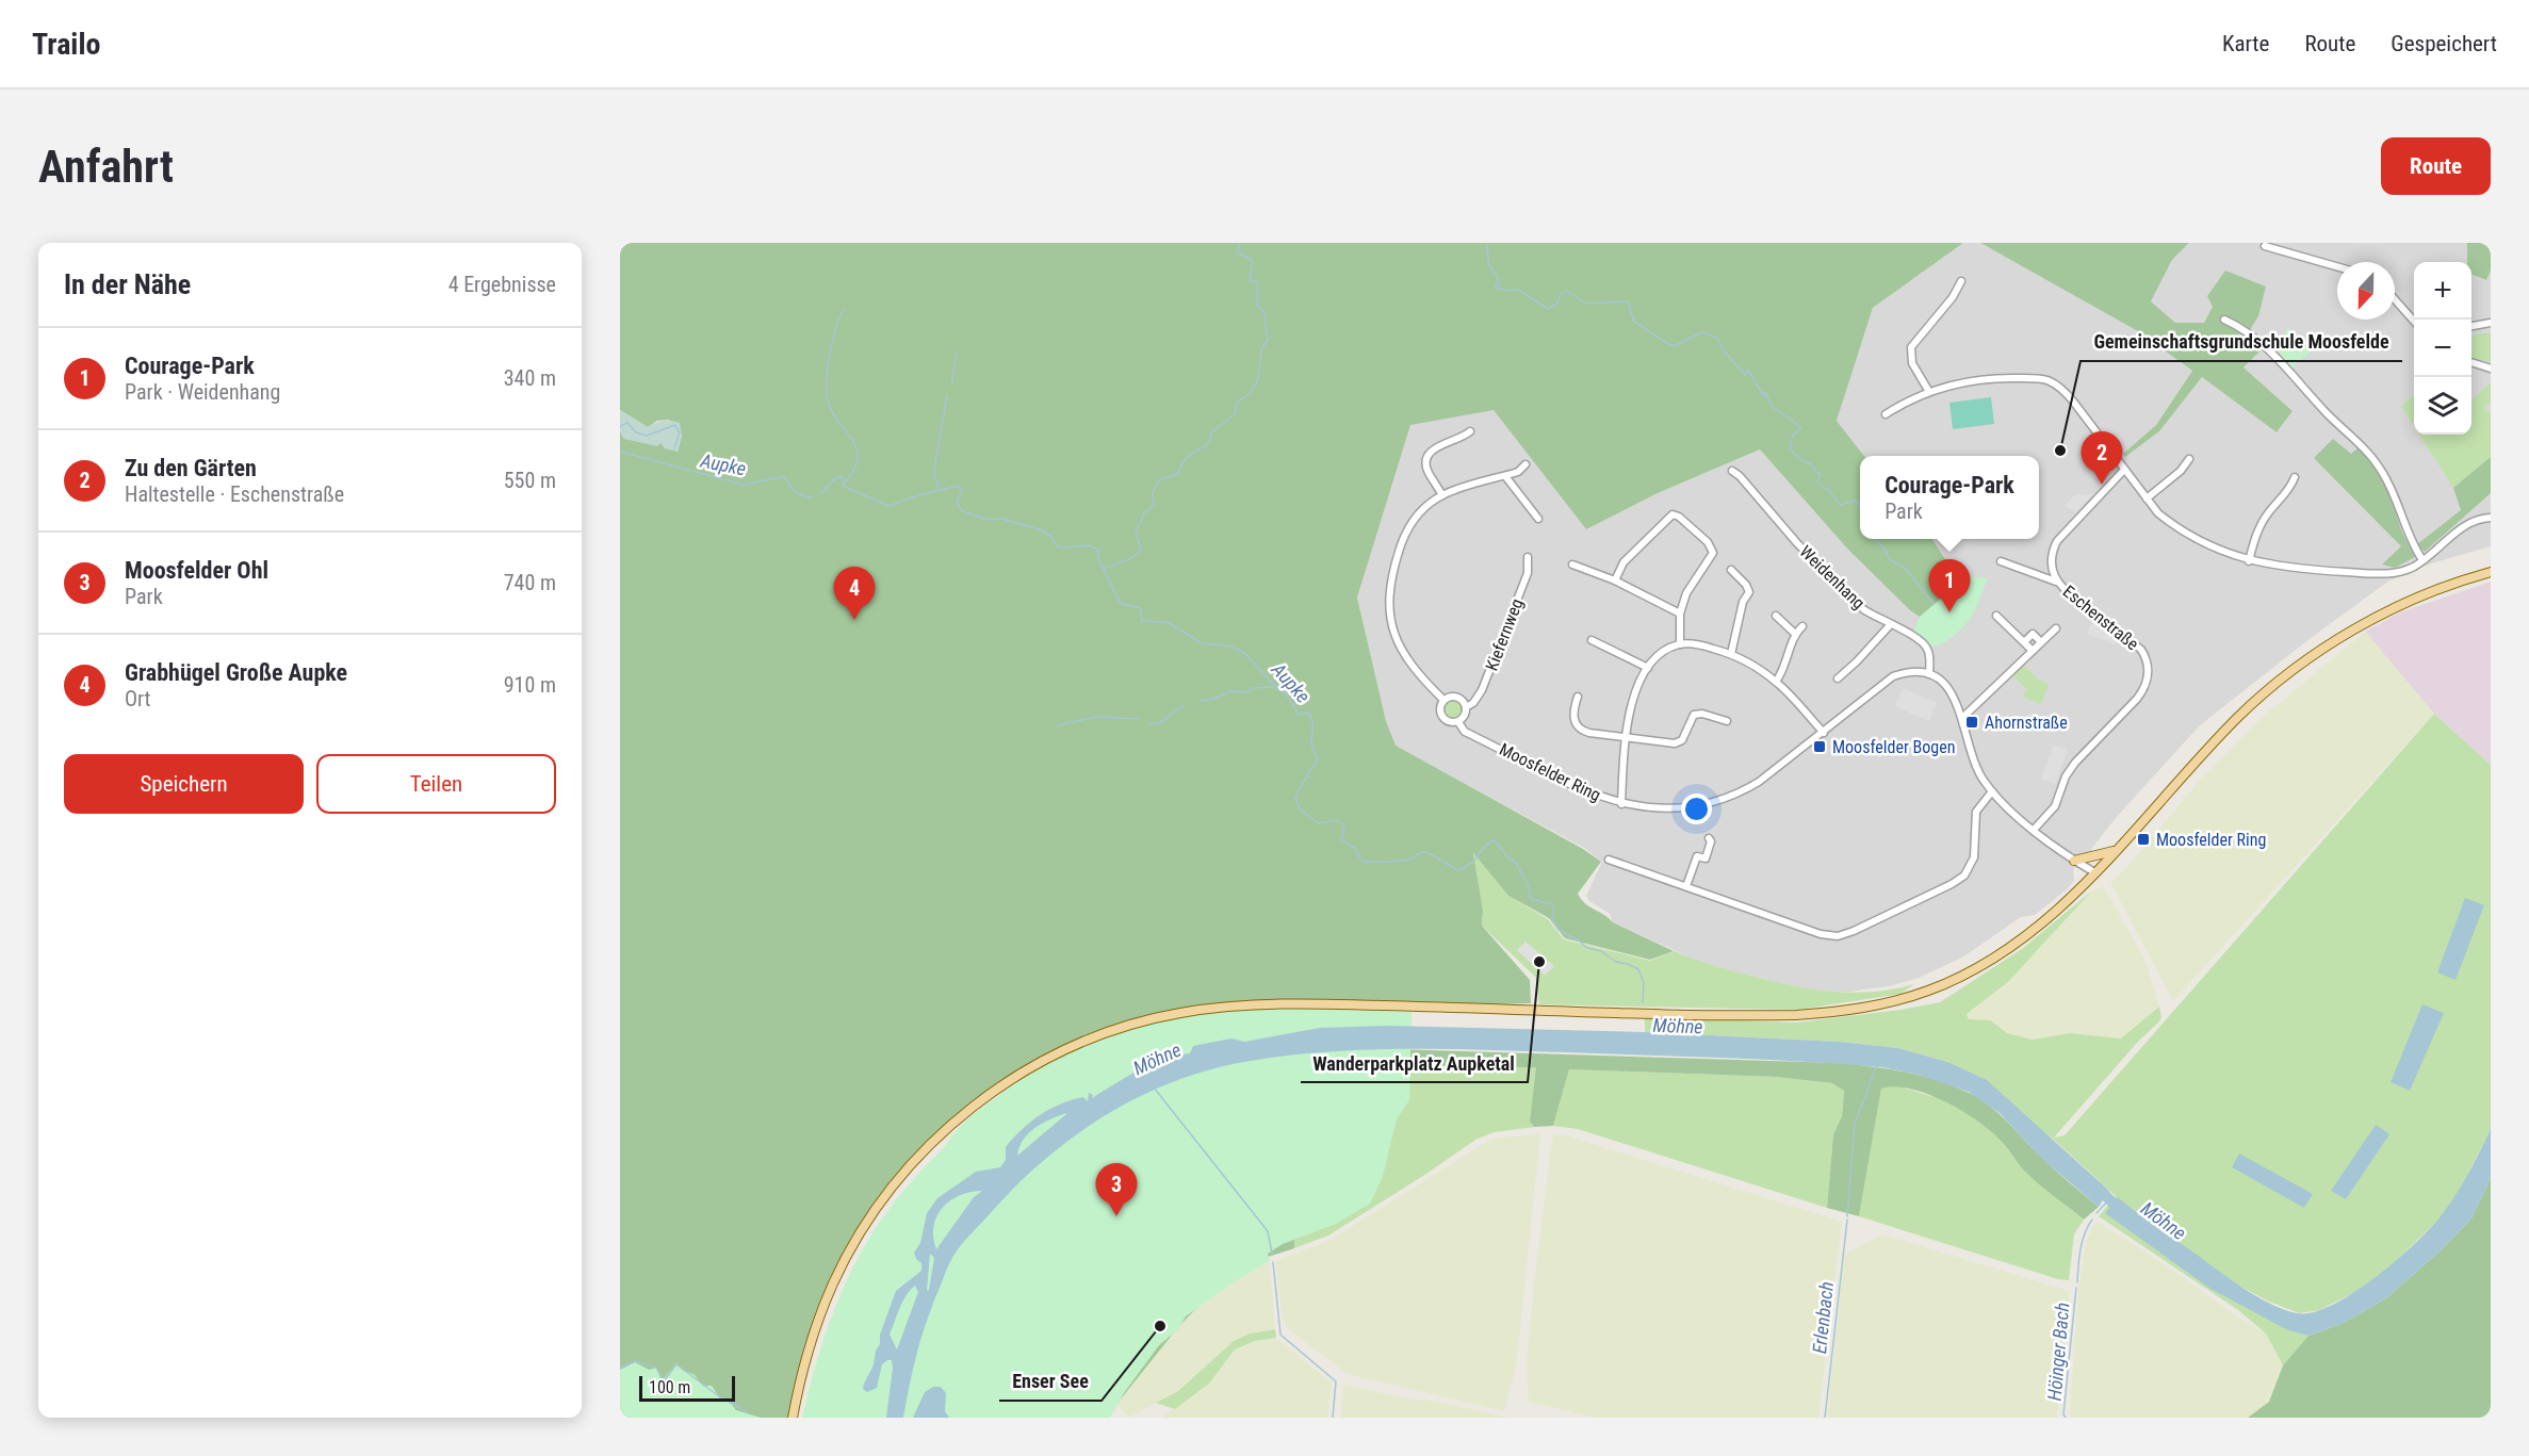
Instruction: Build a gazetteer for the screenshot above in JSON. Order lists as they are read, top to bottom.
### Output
{
  "streets": {
    "street": [
      "Weidenhang",
      "Eschenstraße",
      "Kiefernweg",
      "Moosfelder Ring"
    ]
  },
  "crossings": [
    ["Weidenhang", "Moosfelder Ring"],
    ["Kiefernweg", "Moosfelder Ring"]
  ],
  "water": [
    "Aupke",
    "Möhne",
    "Erlenbach",
    "Höinger Bach"
  ],
  "places": {
    "other": ["Gemeinschaftsgrundschule Moosfelde", "Wanderparkplatz Aupketal", "Enser See"],
    "transit": ["Ahornstraße", "Moosfelder Bogen", "Moosfelder Ring"]
  },
  "scale_bar": "100 m",
  "north": "bottom",
  "page": {
    "header": "Trailo",
    "nav": ["Karte", "Route", "Gespeichert"],
    "buttons": [
      "Route",
      ["Speichern", "Teilen"]
    ],
    "title": "Anfahrt",
    "heading": ["In der Nähe", "4 Ergebnisse"],
    "map_buttons": ["+", "−"],
    "list": [
      {
        "mark": "1",
        "name": "Courage-Park",
        "note": "Park · Weidenhang",
        "value": "340 m"
      },
      {
        "mark": "2",
        "name": "Zu den Gärten",
        "note": "Haltestelle · Eschenstraße",
        "value": "550 m"
      },
      {
        "mark": "3",
        "name": "Moosfelder Ohl",
        "note": "Park",
        "value": "740 m"
      },
      {
        "mark": "4",
        "name": "Grabhügel Große Aupke",
        "note": "Ort",
        "value": "910 m"
      }
    ],
    "pins": [
      "2",
      "1",
      "4",
      "3"
    ],
    "popup": ["Courage-Park", "Park"],
    "scale": "100 m"
  }
}
